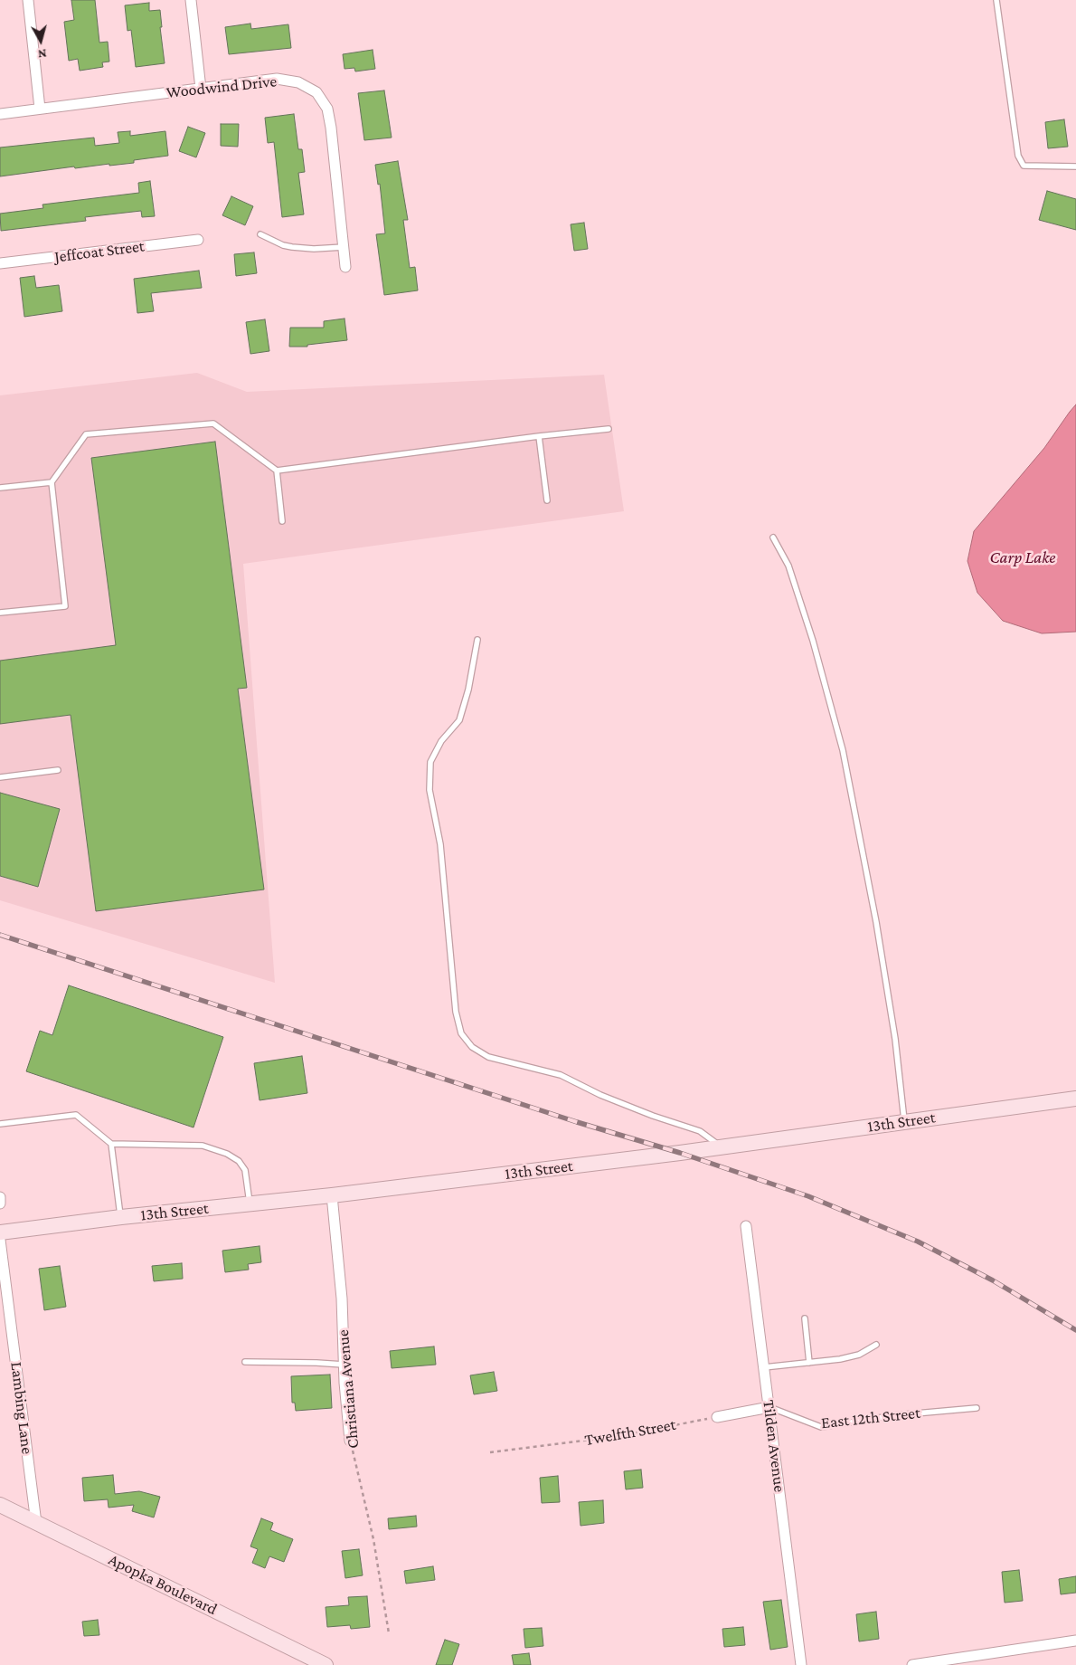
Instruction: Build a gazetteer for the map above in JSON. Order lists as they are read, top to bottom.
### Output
{
  "streets": {
    "street": [
      "Woodwind Drive",
      "Jeffcoat Street",
      "13th Street",
      "Christiana Avenue",
      "Lambing Lane",
      "Tilden Avenue",
      "Apopka Boulevard"
    ],
    "lane": ["East 12th Street"],
    "path": ["Twelfth Street"]
  },
  "crossings": [
    ["13th Street", "Christiana Avenue"],
    ["Lambing Lane", "Apopka Boulevard"],
    ["East 12th Street", "Tilden Avenue"]
  ],
  "water": ["Carp Lake"],
  "north": "bottom"
}
